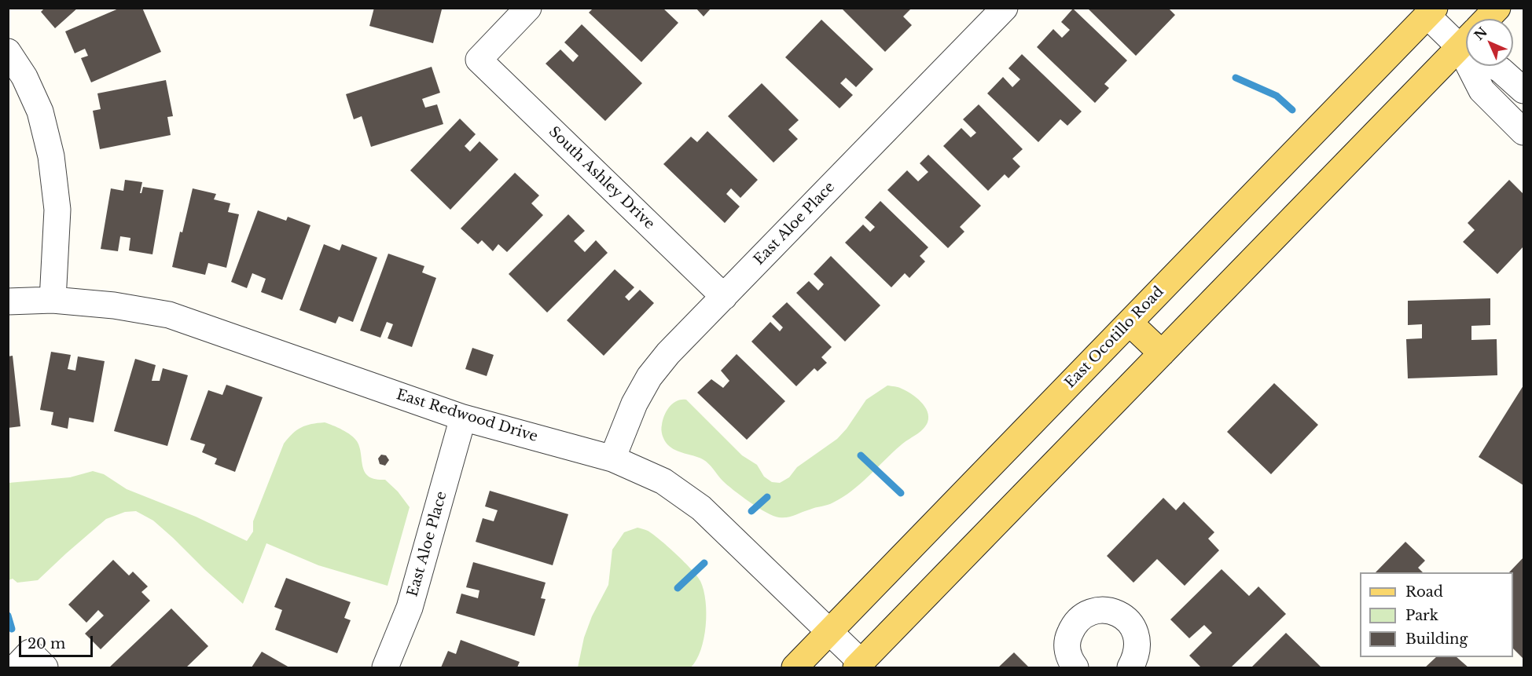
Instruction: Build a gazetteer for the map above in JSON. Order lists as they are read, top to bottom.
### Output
{
  "streets": {
    "main road": ["East Ocotillo Road"],
    "street": ["South Ashley Drive", "East Aloe Place", "East Redwood Drive"]
  },
  "crossings": [
    ["South Ashley Drive", "East Aloe Place"],
    ["East Aloe Place", "East Redwood Drive"],
    ["East Ocotillo Road", "East Redwood Drive"]
  ],
  "legend": ["Road", "Park", "Building"],
  "scale_bar": "20 m",
  "north": "top left"
}
